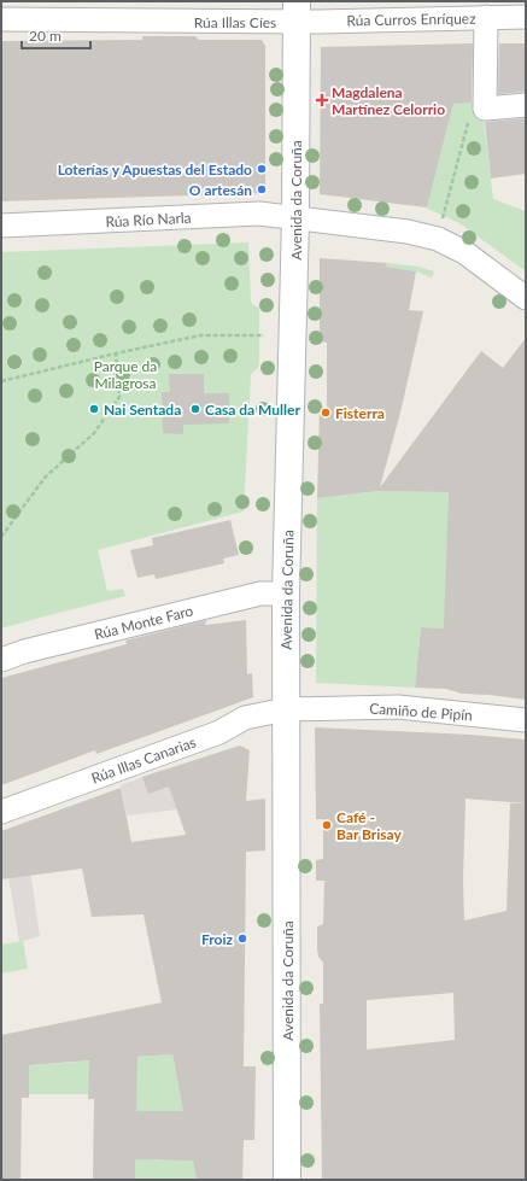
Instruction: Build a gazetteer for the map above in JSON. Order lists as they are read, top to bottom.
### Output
{
  "streets": {
    "street": [
      "Rúa Curros Enríquez",
      "Rúa Illas Cíes",
      "Avenida da Coruña",
      "Rúa Río Narla",
      "Rúa Monte Faro",
      "Camiño de Pipín",
      "Rúa Illas Canarias"
    ]
  },
  "crossings": [
    ["Rúa Curros Enríquez", "Rúa Illas Cíes"],
    ["Rúa Curros Enríquez", "Avenida da Coruña"],
    ["Rúa Illas Cíes", "Avenida da Coruña"],
    ["Avenida da Coruña", "Rúa Río Narla"],
    ["Avenida da Coruña", "Rúa Monte Faro"],
    ["Avenida da Coruña", "Camiño de Pipín"],
    ["Avenida da Coruña", "Rúa Illas Canarias"],
    ["Camiño de Pipín", "Rúa Illas Canarias"]
  ],
  "parks": ["Parque da Milagrosa"],
  "places": {
    "health": ["Magdalena Martínez Celorrio"],
    "other": [
      "Loterías y Apuestas del Estado",
      "O artesán",
      "Nai Sentada",
      "Casa da Muller",
      "Fisterra",
      "Café - Bar Brisay",
      "Froiz"
    ]
  },
  "scale_bar": "20 m"
}
